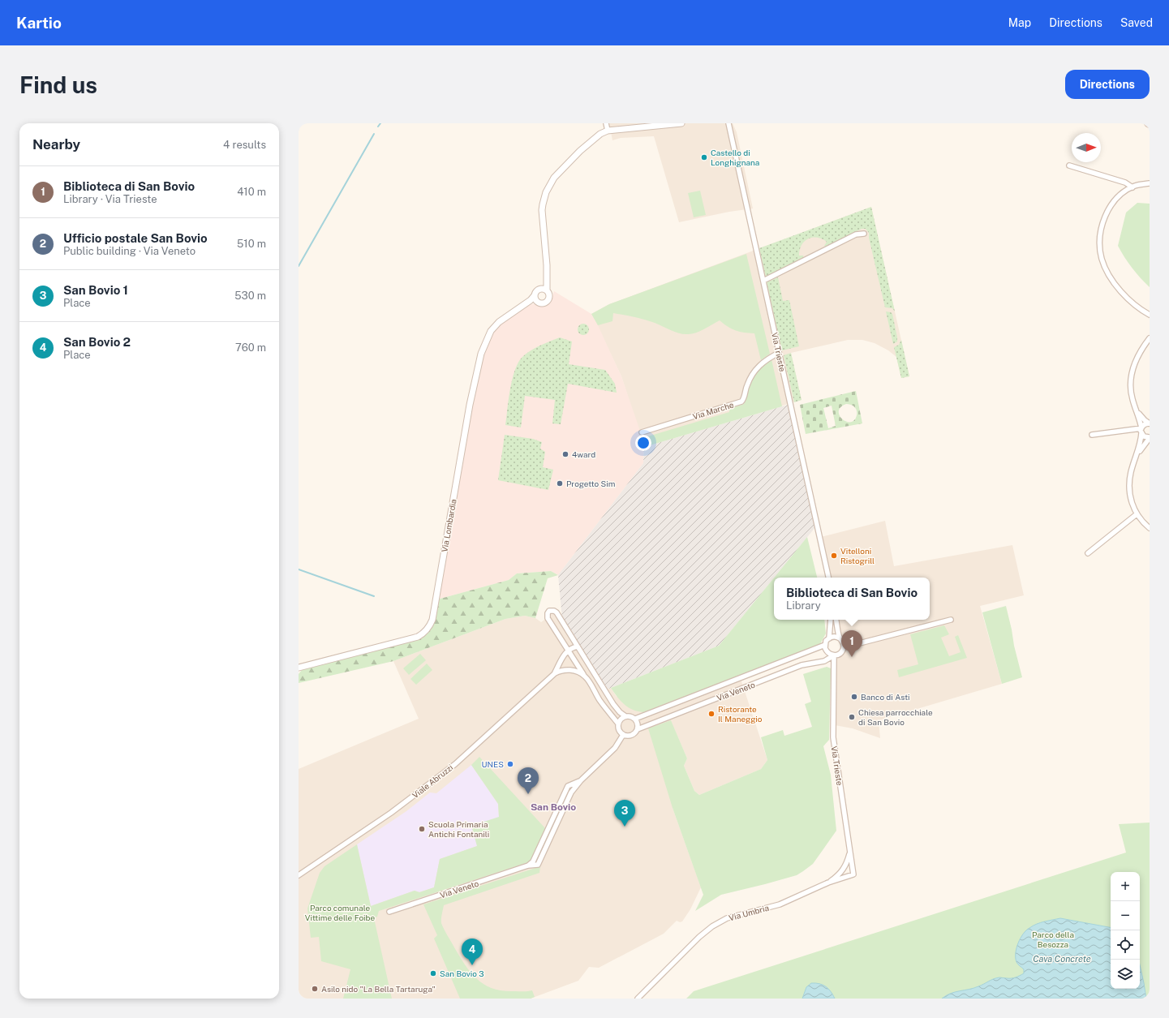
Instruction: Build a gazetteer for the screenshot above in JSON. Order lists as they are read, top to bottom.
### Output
{
  "streets": {
    "street": [
      "Via Trieste",
      "Via Marche",
      "Via Lombardia",
      "Via Veneto",
      "Viale Abruzzi",
      "Via Umbria"
    ]
  },
  "crossings": [
    ["Via Trieste", "Via Marche"],
    ["Via Trieste", "Via Veneto"],
    ["Via Trieste", "Via Umbria"]
  ],
  "districts": ["San Bovio"],
  "water": ["Cava Concrete"],
  "parks": ["Parco comunale Vittime delle Foibe", "Parco della Besozza"],
  "places": [
    "Castello di Longhignana",
    "4ward",
    "Progetto Sim",
    "Vitelloni Ristogrill",
    "Banco di Asti",
    "Ristorante Il Maneggio",
    "Chiesa parrocchiale di San Bovio",
    "UNES",
    "Scuola Primaria Antichi Fontanili",
    "San Bovio 3",
    "Asilo nido \"La Bella Tartaruga\""
  ],
  "north": "right",
  "page": {
    "header": "Kartio",
    "nav": ["Map", "Directions", "Saved"],
    "buttons": "Directions",
    "title": "Find us",
    "heading": ["Nearby", "4 results"],
    "list": [
      {
        "mark": "1",
        "name": "Biblioteca di San Bovio",
        "note": "Library · Via Trieste",
        "value": "410 m"
      },
      {
        "mark": "2",
        "name": "Ufficio postale San Bovio",
        "note": "Public building · Via Veneto",
        "value": "510 m"
      },
      {
        "mark": "3",
        "name": "San Bovio 1",
        "note": "Place",
        "value": "530 m"
      },
      {
        "mark": "4",
        "name": "San Bovio 2",
        "note": "Place",
        "value": "760 m"
      }
    ],
    "popup": ["Biblioteca di San Bovio", "Library"],
    "pins": [
      "1",
      "2",
      "3",
      "4"
    ],
    "map_buttons": ["+", "−"]
  }
}
